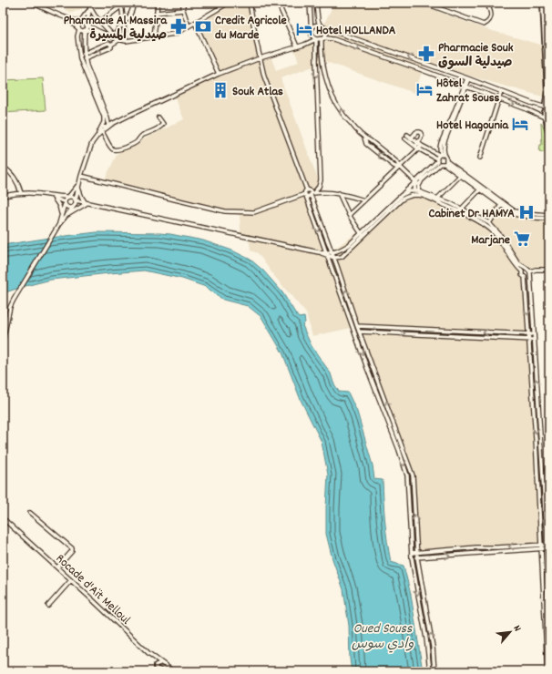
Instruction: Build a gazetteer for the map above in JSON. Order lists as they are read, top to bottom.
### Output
{
  "streets": {
    "street": ["Rocade d'Aït Melloul"]
  },
  "water": ["Oued Souss وادي سوس"],
  "places": {
    "pharmacy": ["Pharmacie Al Massira صيدلية المسيرة", "Pharmacie Souk صيدلية السوق"],
    "bank": ["Credit Agricole du Marde"],
    "hotel": ["Hotel HOLLANDA", "Hôtel Zahrat Souss", "Hotel Hagounia"],
    "building": ["Souk Atlas"],
    "hospital": ["Cabinet Dr HAMYA"],
    "supermarket": ["Marjane"]
  },
  "north": "top right"
}
